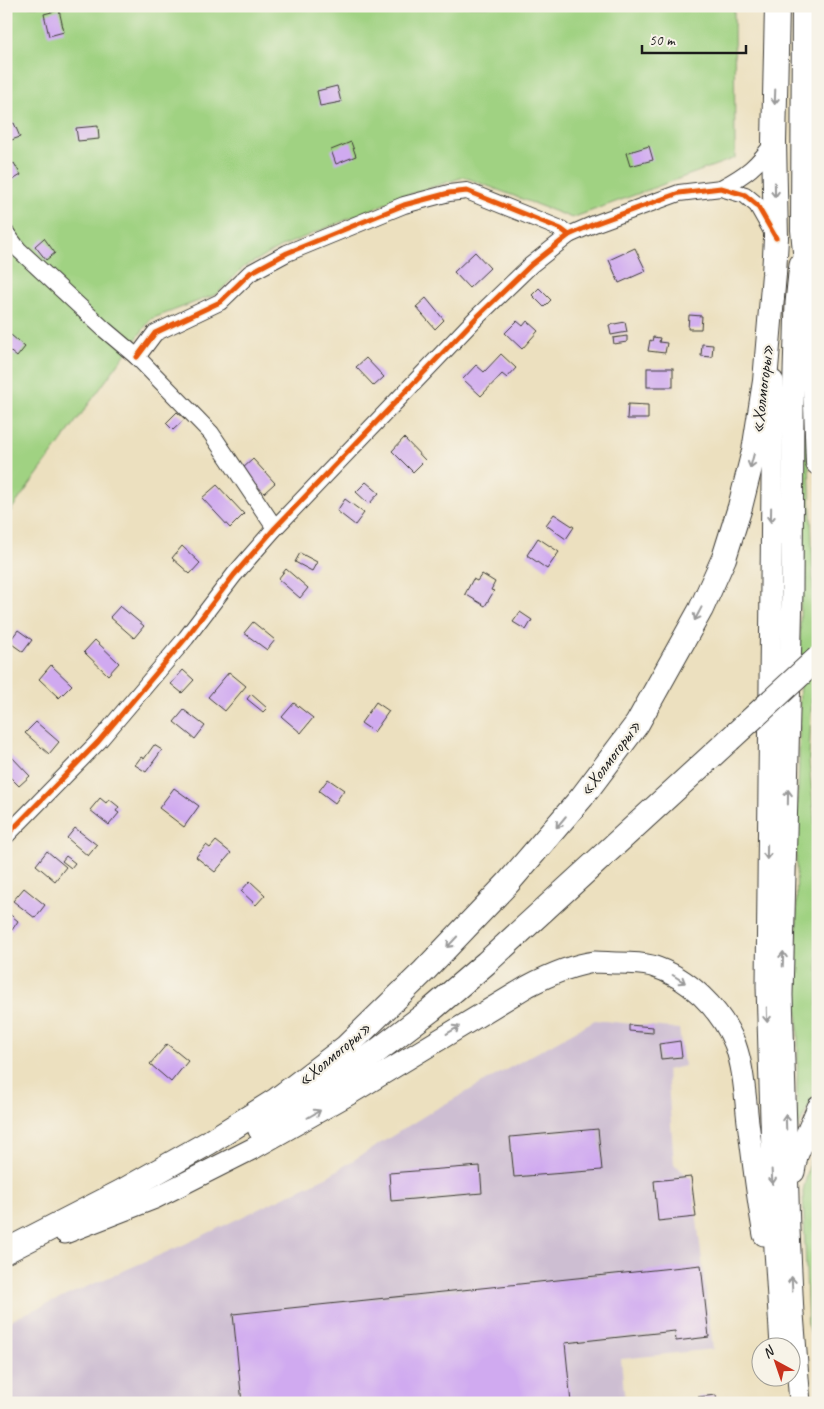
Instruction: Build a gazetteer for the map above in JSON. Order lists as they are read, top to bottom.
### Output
{
  "streets": {
    "highway": ["«Холмогоры»"]
  },
  "scale_bar": "50 m",
  "north": "top left"
}
